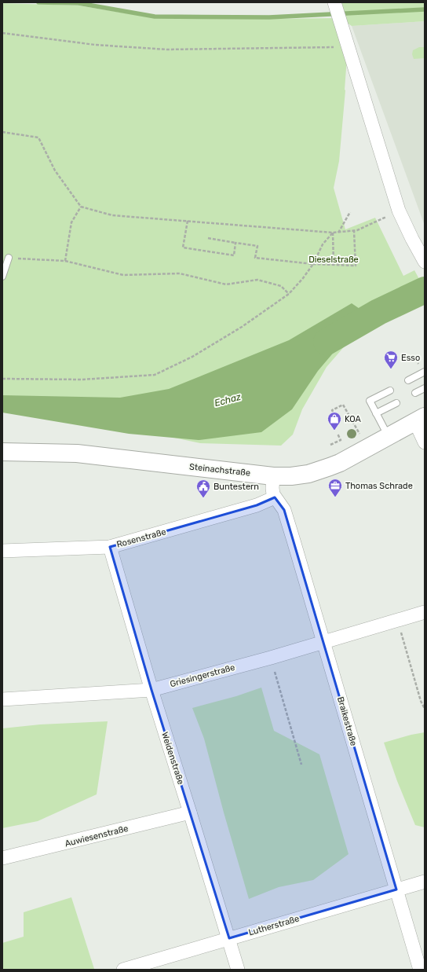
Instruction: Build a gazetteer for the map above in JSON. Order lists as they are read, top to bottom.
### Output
{
  "streets": {
    "main road": ["Steinachstraße"],
    "street": [
      "Rosenstraße",
      "Griesingerstraße",
      "Braikestraße",
      "Weidenstraße",
      "Auwiesenstraße",
      "Lutherstraße"
    ]
  },
  "crossings": [
    ["Steinachstraße", "Braikestraße"],
    ["Rosenstraße", "Braikestraße"],
    ["Rosenstraße", "Weidenstraße"],
    ["Griesingerstraße", "Braikestraße"],
    ["Griesingerstraße", "Weidenstraße"],
    ["Braikestraße", "Lutherstraße"],
    ["Weidenstraße", "Auwiesenstraße"],
    ["Weidenstraße", "Lutherstraße"]
  ],
  "water": ["Echaz"],
  "parks": ["Dieselstraße"],
  "places": {
    "supermarket": ["Esso"],
    "shop": ["KOA"],
    "office": ["Thomas Schrade"],
    "public building": ["Buntestern"]
  }
}
